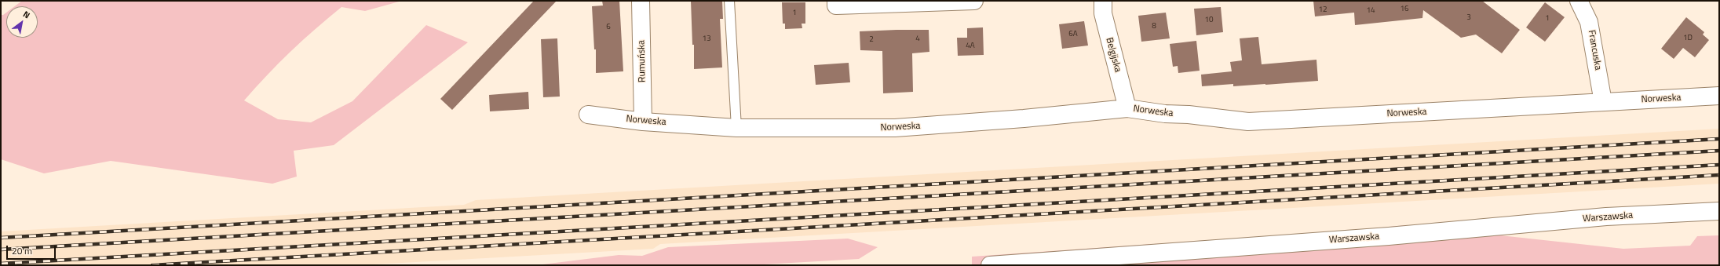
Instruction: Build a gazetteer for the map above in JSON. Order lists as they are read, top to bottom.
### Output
{
  "streets": {
    "street": [
      "Francuska",
      "Belgijska",
      "Rumuńska",
      "Norweska",
      "Warszawska"
    ]
  },
  "crossings": [
    ["Francuska", "Norweska"],
    ["Belgijska", "Norweska"],
    ["Rumuńska", "Norweska"]
  ],
  "house_numbers": [
    "16",
    "12",
    "14",
    "1",
    "3",
    "1",
    "10",
    "8",
    "6",
    "6A",
    "1D",
    "13",
    "4",
    "2",
    "4A"
  ],
  "scale_bar": "20 m",
  "north": "top right"
}
